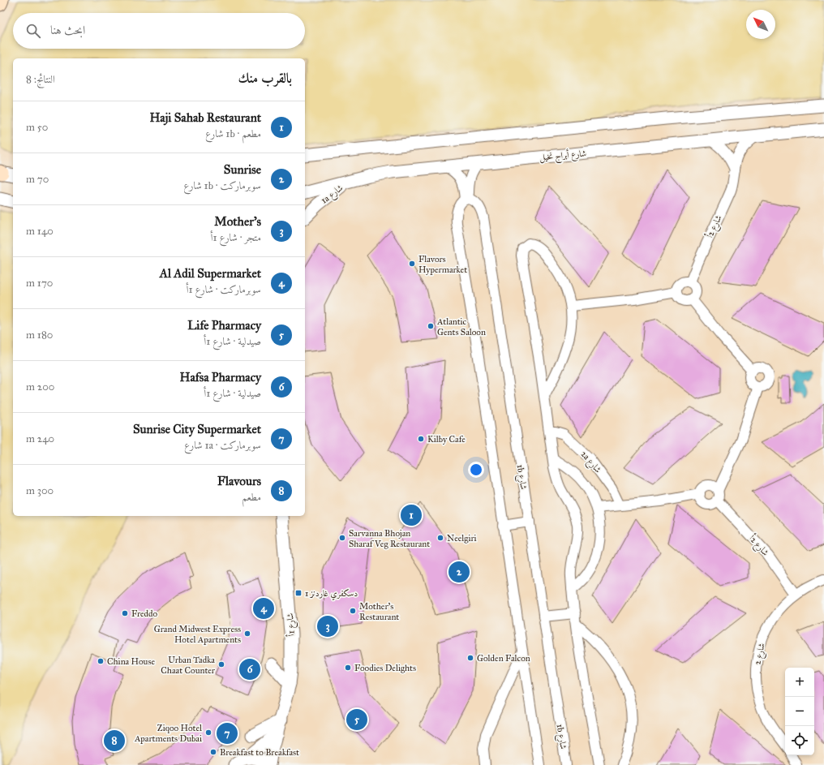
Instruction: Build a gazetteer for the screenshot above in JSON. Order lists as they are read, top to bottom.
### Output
{
  "streets": {
    "street": [
      "شارع أبراج نخيل",
      "1a شارع",
      "شارع 2أ",
      "2a شارع",
      "1b شارع",
      "شارع 1أ",
      "شارع 2"
    ]
  },
  "crossings": [
    ["شارع أبراج نخيل", "1a شارع"],
    ["شارع أبراج نخيل", "شارع 2أ"],
    ["شارع 2أ", "شارع 2"]
  ],
  "places": {
    "other": [
      "Flavors Hypermarket",
      "Atlantic Gents Saloon",
      "Kilby Cafe",
      "Sarvanna Bhojan Sharaf Veg Restaurant",
      "Neelgiri",
      "Mother's Restaurant",
      "Freddo",
      "Grand Midwest Express Hotel Apartments",
      "Golden Falcon",
      "China House",
      "Urban Tadka Chaat Counter",
      "Foodies Delights",
      "Ziqoo Hotel Apartments Dubai",
      "Breakfast to Breakfast"
    ],
    "transit": ["دسكفري غاردنز 1"]
  },
  "north": "top left",
  "page": {
    "search": "ابحث هنا",
    "heading": ["بالقرب منك", "النتائج: 8"],
    "list": [
      {
        "mark": "1",
        "name": "Haji Sahab Restaurant",
        "note": "مطعم · 1b شارع",
        "value": "50 m"
      },
      {
        "mark": "2",
        "name": "Sunrise",
        "note": "سوبرماركت · 1b شارع",
        "value": "70 m"
      },
      {
        "mark": "3",
        "name": "Mother's",
        "note": "متجر · شارع 1أ",
        "value": "140 m"
      },
      {
        "mark": "4",
        "name": "Al Adil Supermarket",
        "note": "سوبرماركت · شارع 1أ",
        "value": "170 m"
      },
      {
        "mark": "5",
        "name": "Life Pharmacy",
        "note": "صيدلية · شارع 1أ",
        "value": "180 m"
      },
      {
        "mark": "6",
        "name": "Hafsa Pharmacy",
        "note": "صيدلية · شارع 1أ",
        "value": "200 m"
      },
      {
        "mark": "7",
        "name": "Sunrise City Supermarket",
        "note": "سوبرماركت · 1a شارع",
        "value": "240 m"
      },
      {
        "mark": "8",
        "name": "Flavours",
        "note": "مطعم",
        "value": "300 m"
      }
    ],
    "pins": [
      "1",
      "2",
      "4",
      "3",
      "6",
      "5",
      "7",
      "8"
    ],
    "map_buttons": ["+", "−"]
  }
}
